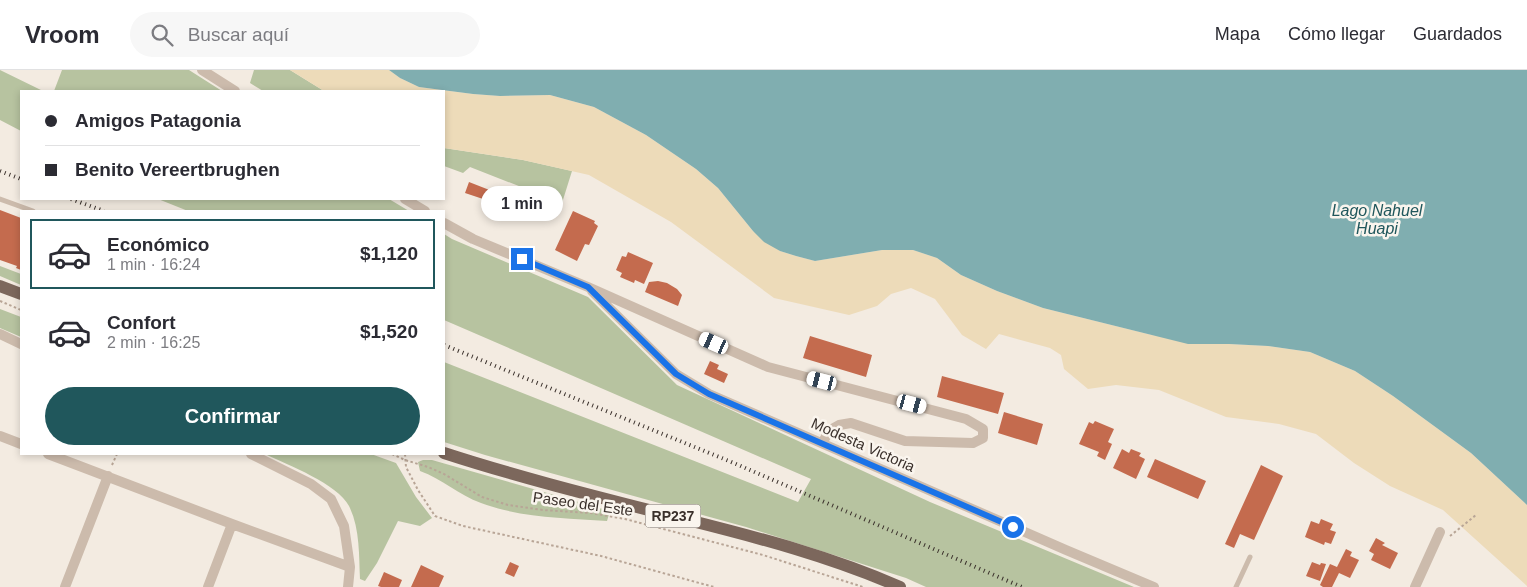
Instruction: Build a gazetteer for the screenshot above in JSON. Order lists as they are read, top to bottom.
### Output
{
  "streets": {
    "main road": ["RP237"],
    "street": ["Modesta Victoria"],
    "path": ["Paseo del Este"]
  },
  "water": ["Lago Nahuel Huapi"],
  "page": {
    "header": "Vroom",
    "search": "Buscar aquí",
    "nav": ["Mapa", "Cómo llegar", "Guardados"],
    "banner": ["Amigos Patagonia", "Benito Vereertbrughen"],
    "bubble": "1 min",
    "list": [
      {
        "name": "Económico",
        "note": "1 min · 16:24",
        "value": "$1,120"
      },
      {
        "name": "Confort",
        "note": "2 min · 16:25",
        "value": "$1,520"
      }
    ],
    "buttons": "Confirmar"
  }
}
